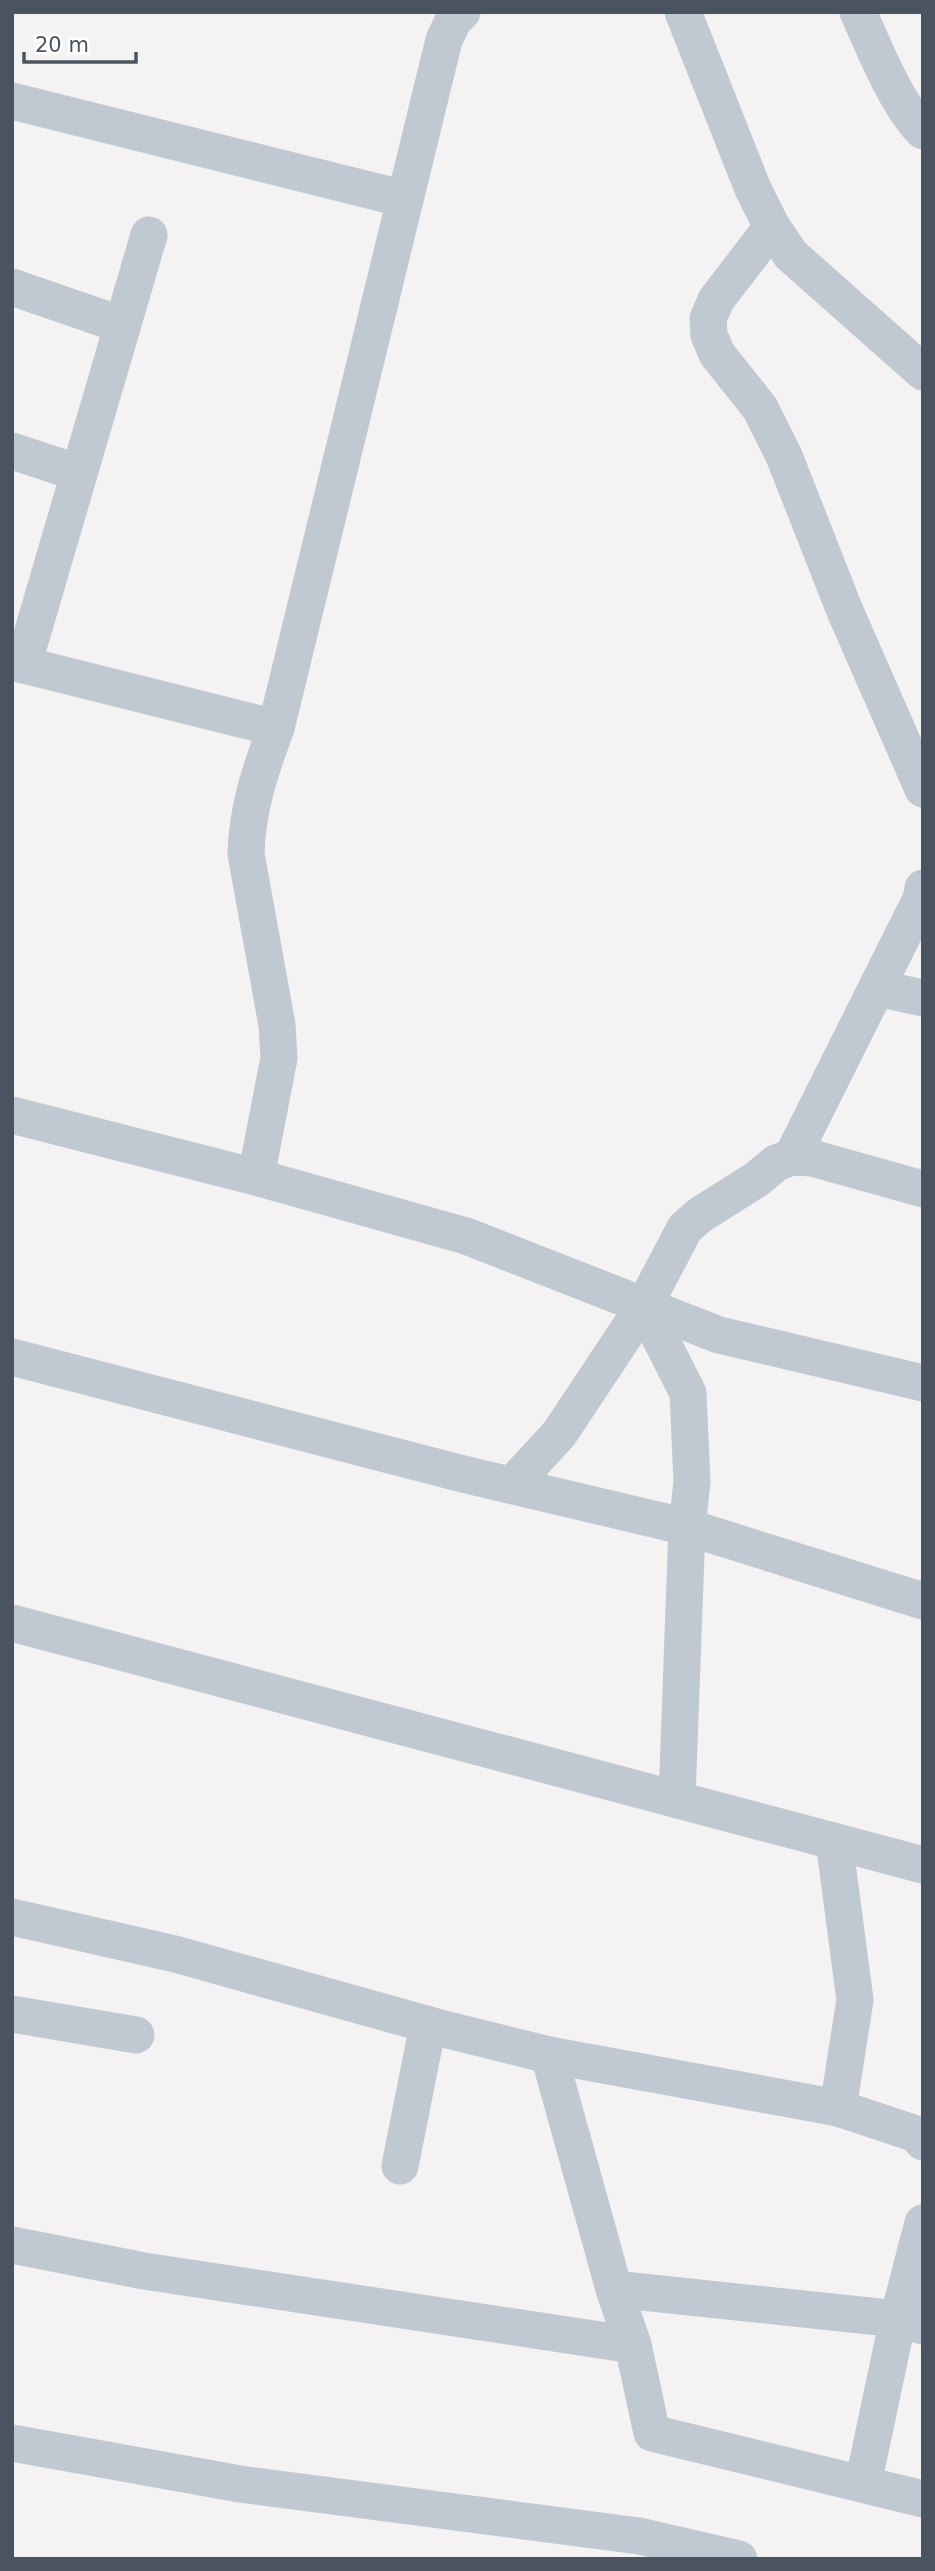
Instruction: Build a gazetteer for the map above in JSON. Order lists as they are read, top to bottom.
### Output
{
  "scale_bar": "20 m"
}
